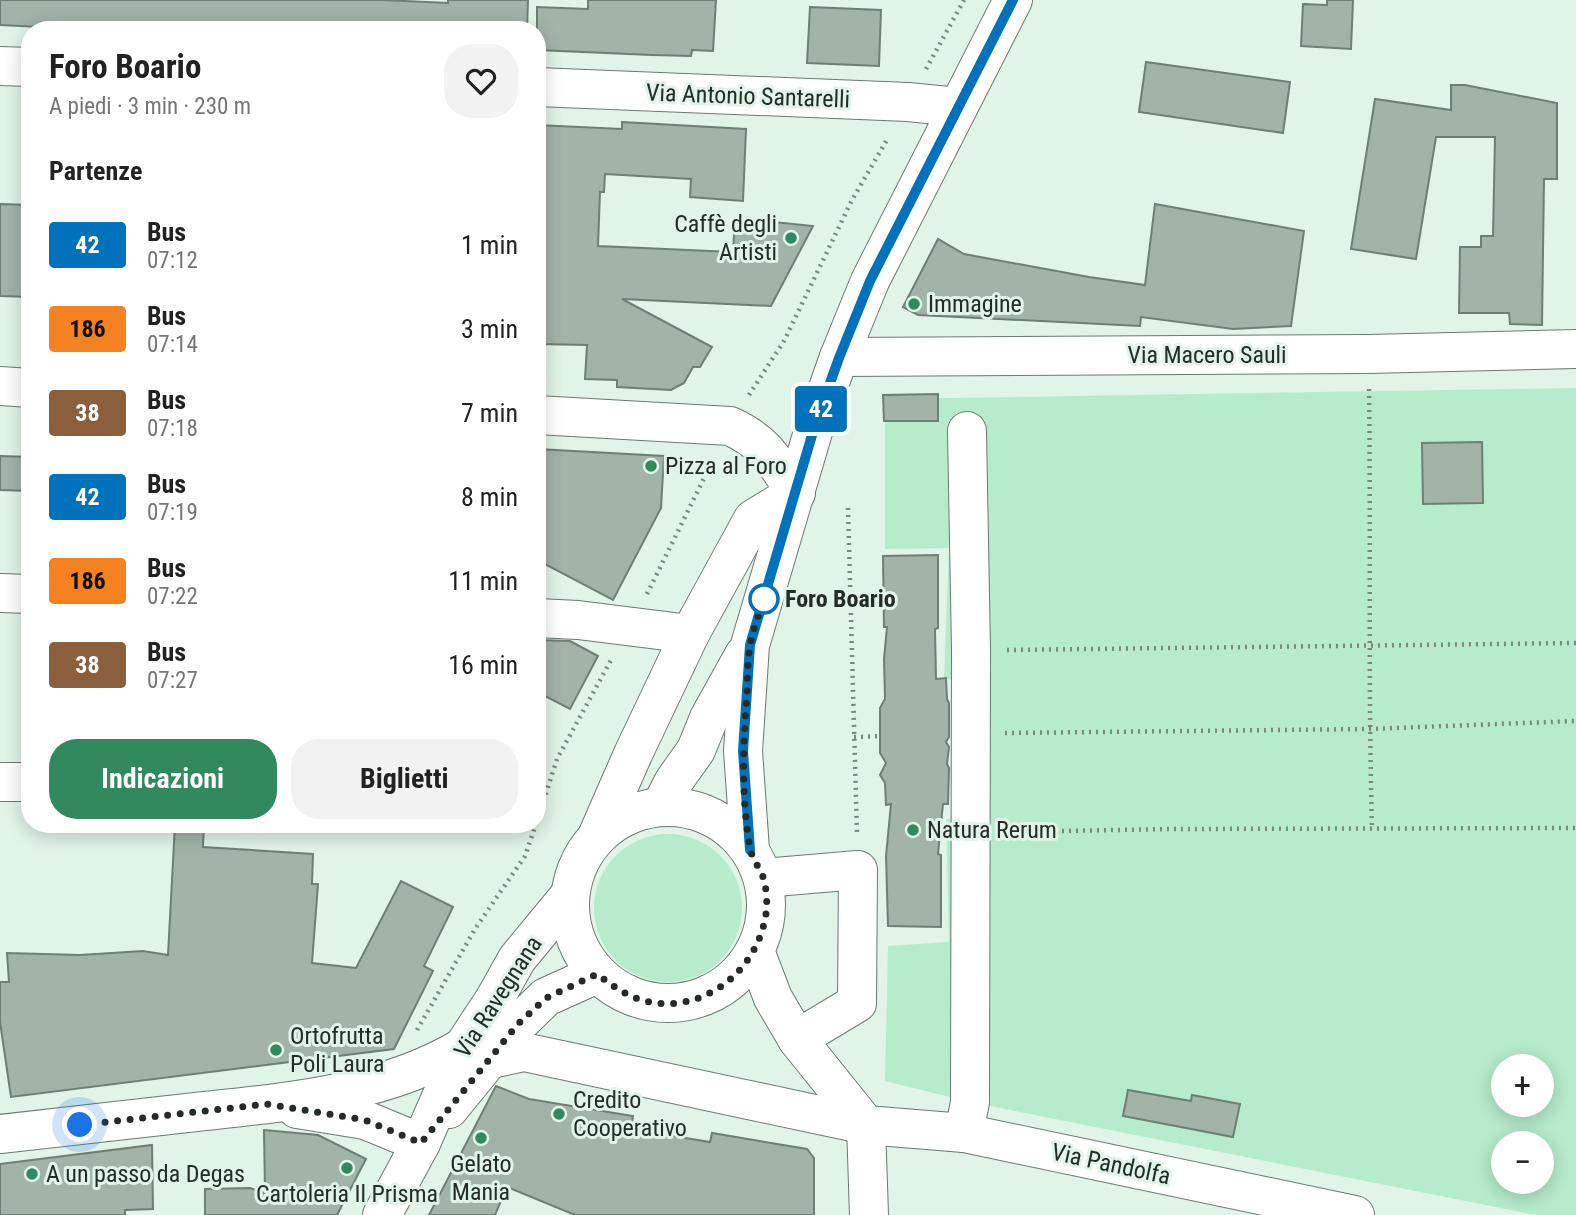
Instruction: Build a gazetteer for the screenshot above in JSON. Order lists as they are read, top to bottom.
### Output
{
  "streets": {
    "street": [
      "Via Antonio Santarelli",
      "Via Macero Sauli",
      "Via Ravegnana",
      "Via Pandolfa"
    ]
  },
  "crossings": [
    ["Via Ravegnana", "Via Pandolfa"]
  ],
  "places": [
    "Caffè degli Artisti",
    "Immagine",
    "Pizza al Foro",
    "Foro Boario",
    "Natura Rerum",
    "Ortofrutta Poli Laura",
    "Credito Cooperativo",
    "Gelato Mania",
    "Cartoleria Il Prisma",
    "A un passo da Degas"
  ],
  "lines": ["bus line 42"],
  "page": {
    "on_map": "42",
    "heading": [
      ["Foro Boario", "A piedi · 3 min · 230 m"],
      "Partenze"
    ],
    "list": [
      {
        "mark": "42",
        "name": "Bus",
        "note": "07:12",
        "value": "1 min"
      },
      {
        "mark": "186",
        "name": "Bus",
        "note": "07:14",
        "value": "3 min"
      },
      {
        "mark": "38",
        "name": "Bus",
        "note": "07:18",
        "value": "7 min"
      },
      {
        "mark": "42",
        "name": "Bus",
        "note": "07:19",
        "value": "8 min"
      },
      {
        "mark": "186",
        "name": "Bus",
        "note": "07:22",
        "value": "11 min"
      },
      {
        "mark": "38",
        "name": "Bus",
        "note": "07:27",
        "value": "16 min"
      }
    ],
    "buttons": ["Indicazioni", "Biglietti"],
    "map_buttons": ["+", "−"]
  }
}
